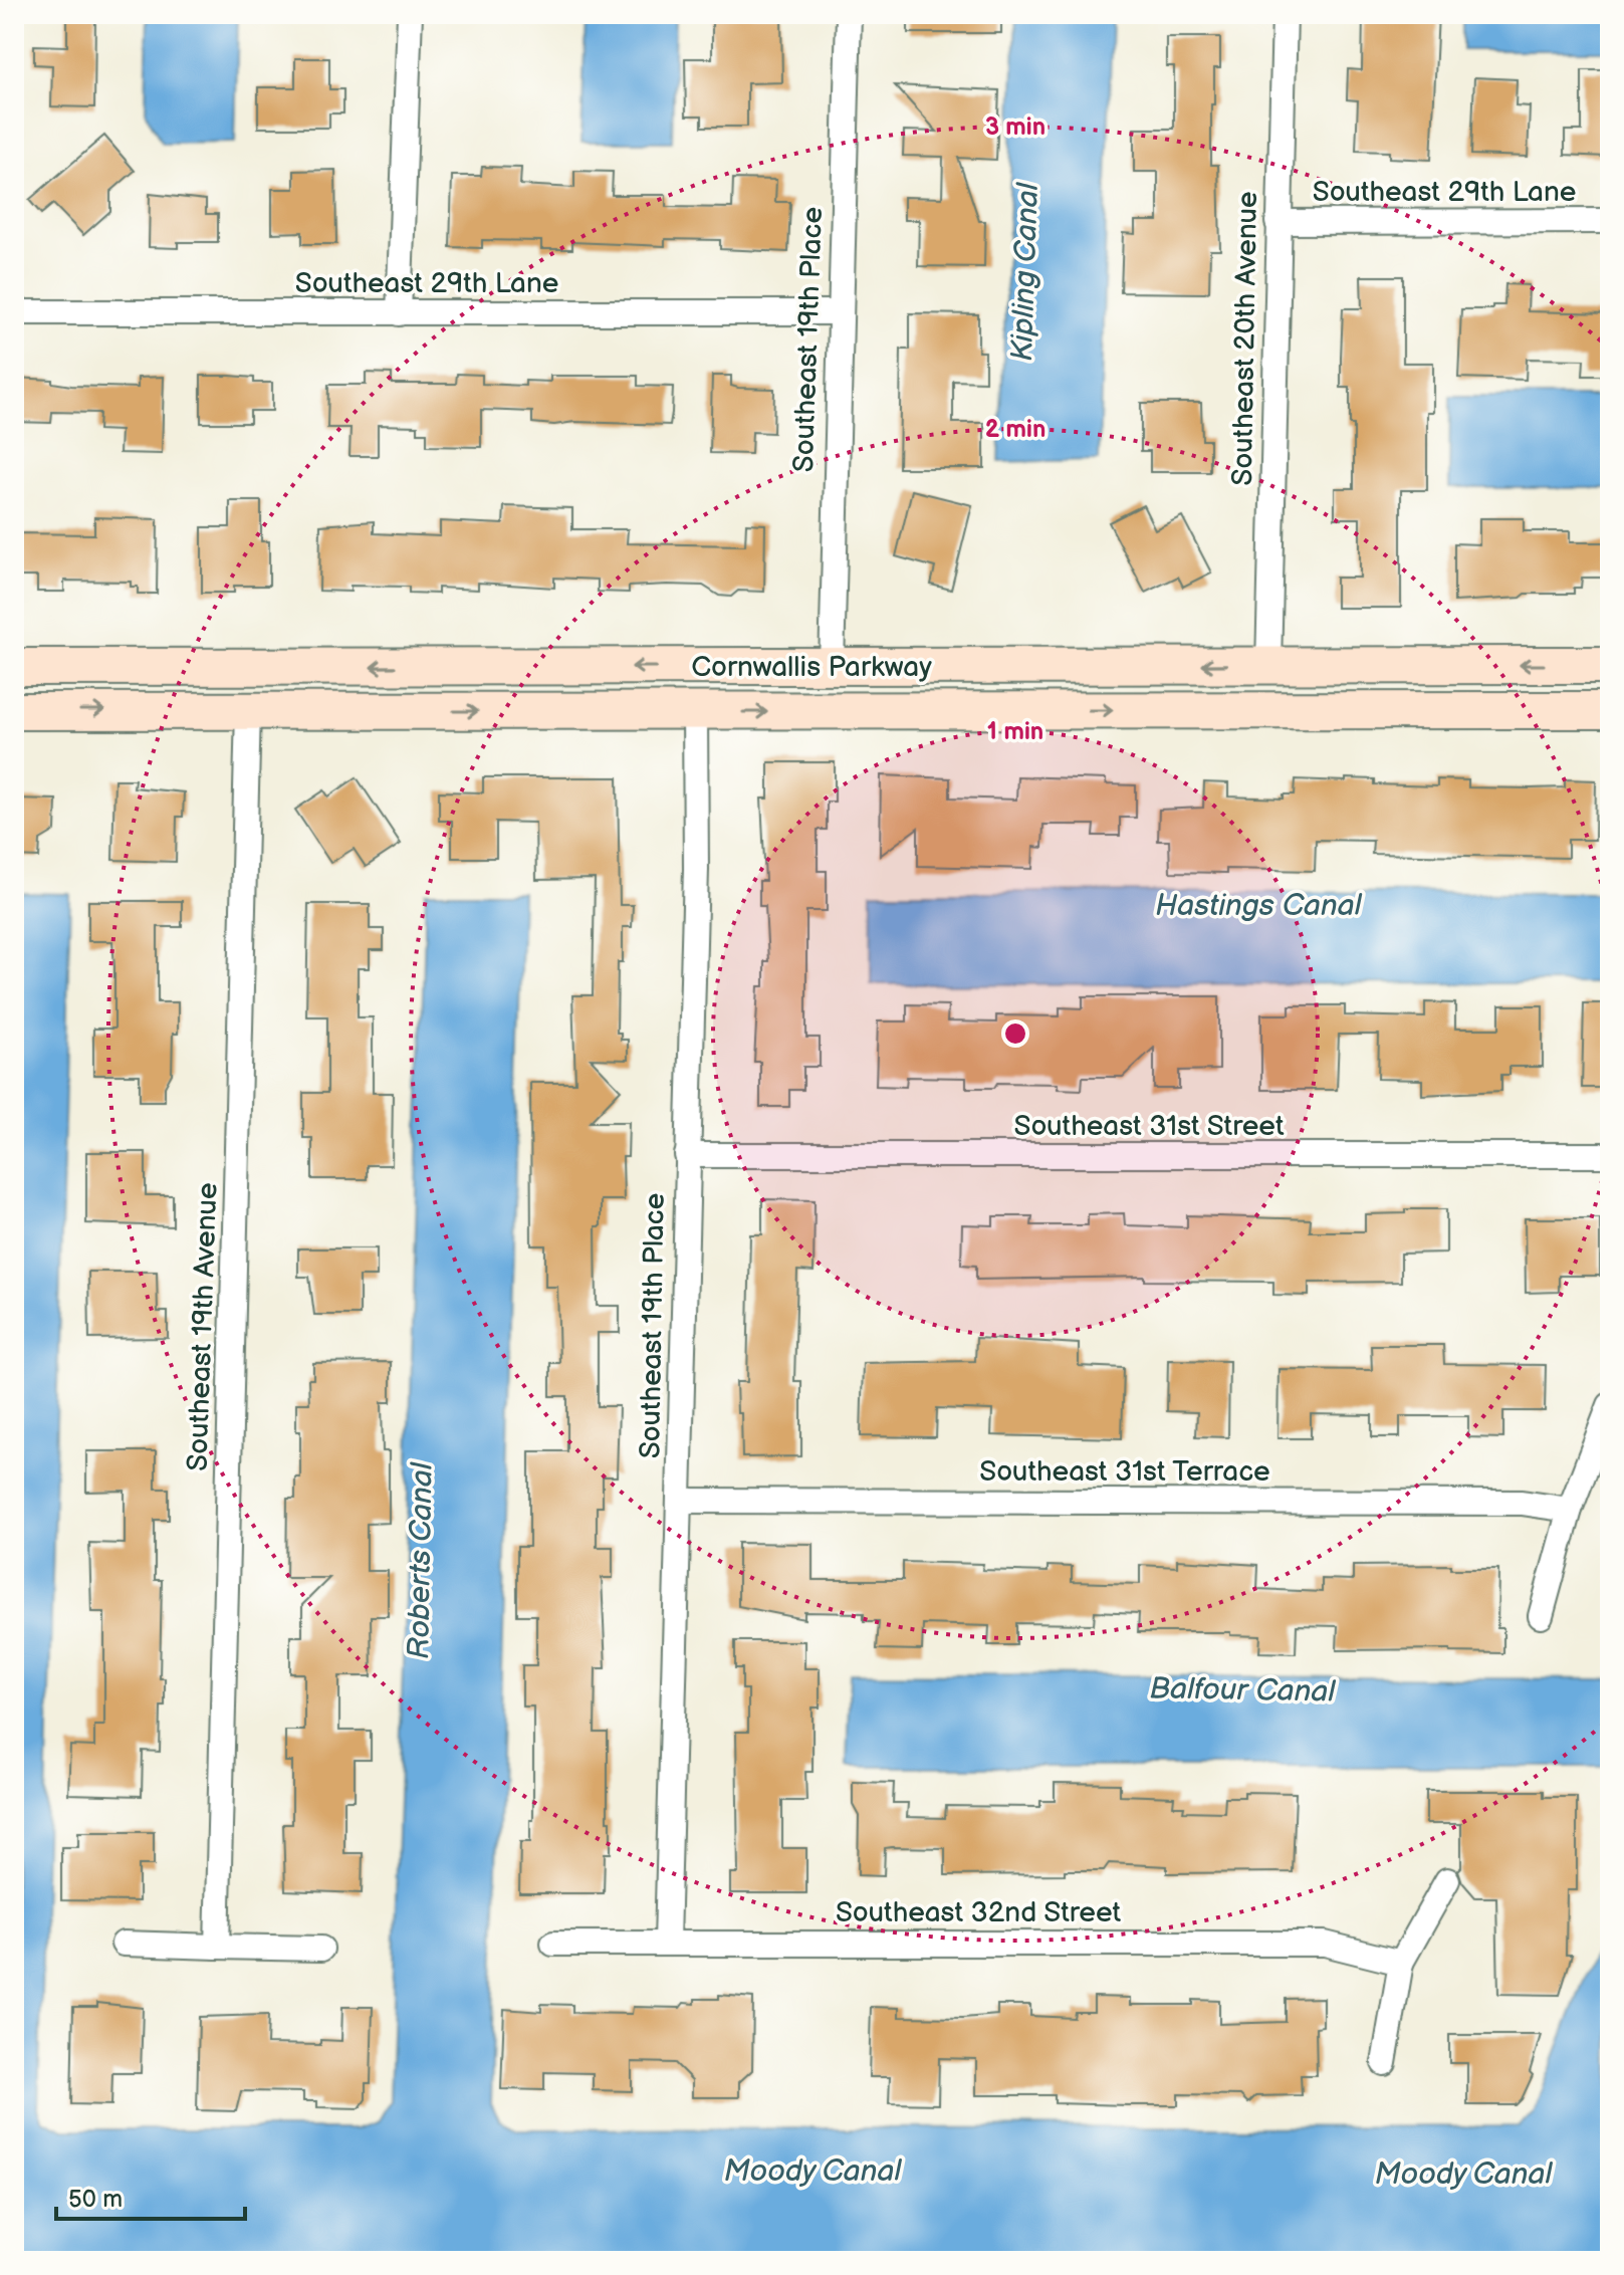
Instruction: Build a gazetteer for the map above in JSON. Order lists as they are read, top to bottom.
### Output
{
  "streets": {
    "street": [
      "Southeast 29th Lane",
      "Southeast 20th Avenue",
      "Southeast 19th Place",
      "Cornwallis Parkway",
      "Southeast 31st Street",
      "Southeast 19th Avenue",
      "Southeast 31st Terrace",
      "Southeast 32nd Street"
    ]
  },
  "crossings": [
    ["Southeast 29th Lane", "Southeast 20th Avenue"],
    ["Southeast 29th Lane", "Southeast 19th Place"],
    ["Southeast 20th Avenue", "Cornwallis Parkway"],
    ["Southeast 19th Place", "Cornwallis Parkway"],
    ["Southeast 19th Place", "Southeast 31st Street"],
    ["Southeast 19th Place", "Southeast 31st Terrace"],
    ["Southeast 19th Place", "Southeast 32nd Street"],
    ["Cornwallis Parkway", "Southeast 19th Avenue"]
  ],
  "water": [
    "Kipling Canal",
    "Hastings Canal",
    "Roberts Canal",
    "Balfour Canal",
    "Moody Canal"
  ],
  "scale_bar": "50 m",
  "rings": ["3 min", "2 min", "1 min"]
}
